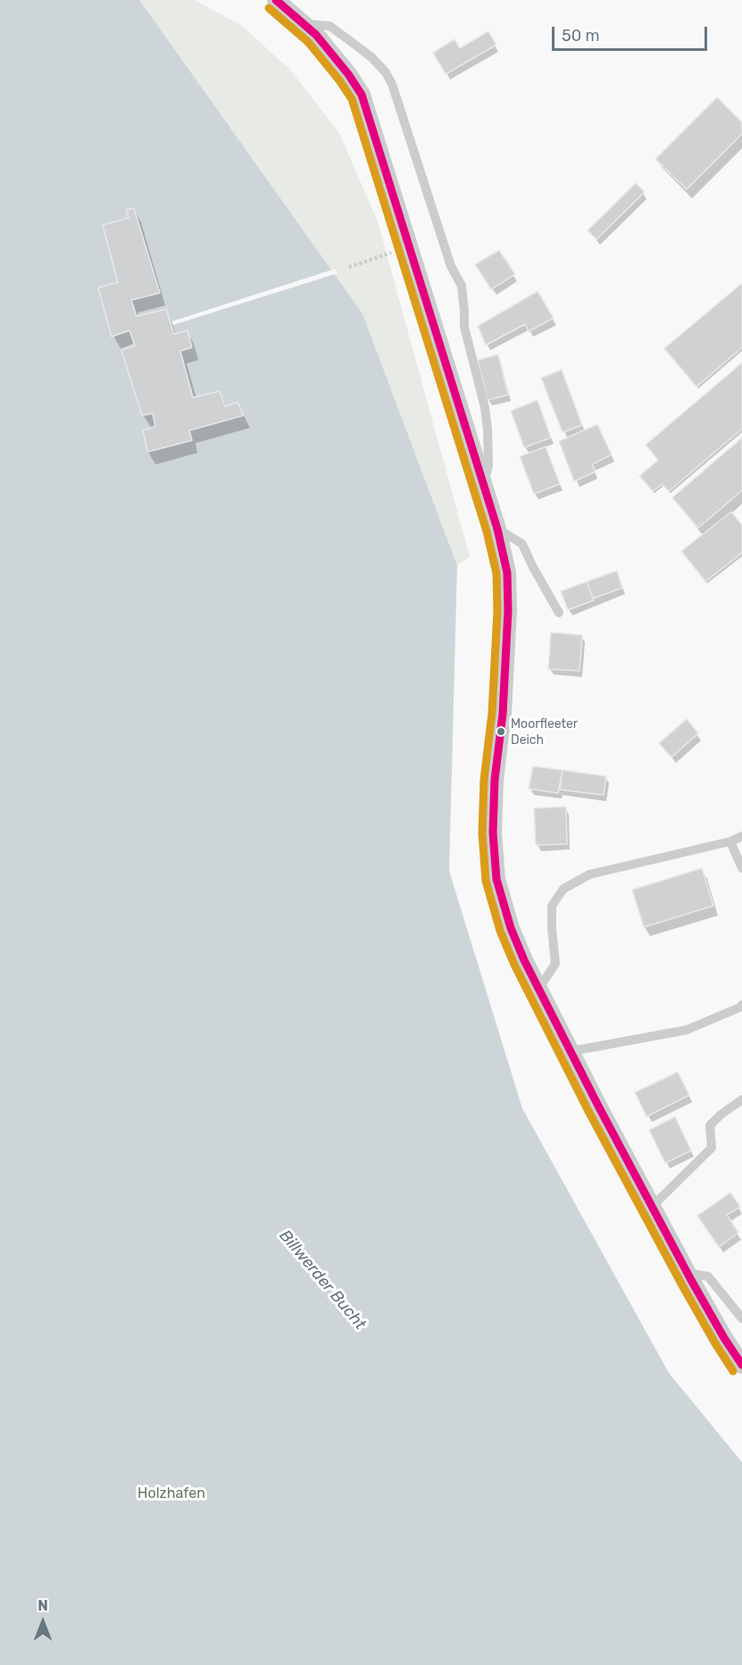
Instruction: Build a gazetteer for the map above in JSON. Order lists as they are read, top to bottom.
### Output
{
  "water": ["Billwerder Bucht"],
  "parks": ["Holzhafen"],
  "places": ["Moorfleeter Deich"],
  "scale_bar": "50 m",
  "north": "top"
}
